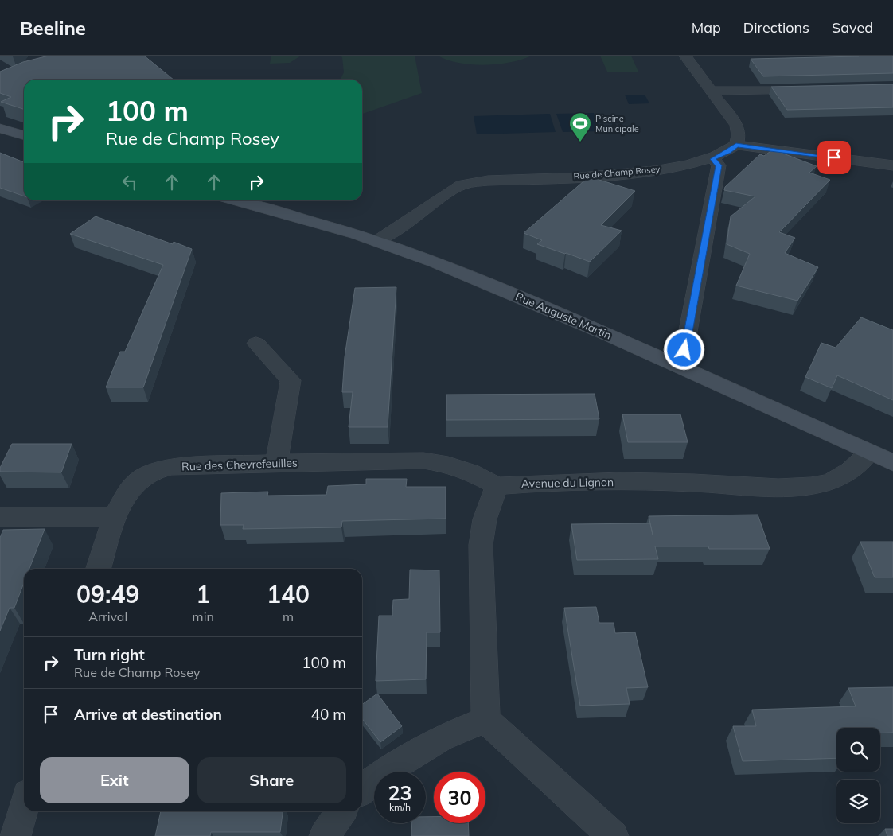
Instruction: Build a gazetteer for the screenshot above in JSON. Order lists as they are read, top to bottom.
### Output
{
  "streets": {
    "main road": ["Rue Auguste Martin"],
    "street": ["Rue de Champ Rosey", "Rue des Chevrefeuilles", "Avenue du Lignon"]
  },
  "crossings": [
    ["Rue de Champ Rosey", "Rue Auguste Martin"],
    ["Rue Auguste Martin", "Avenue du Lignon"],
    ["Rue des Chevrefeuilles", "Avenue du Lignon"]
  ],
  "places": {
    "sports": ["Piscine Municipale"]
  },
  "page": {
    "header": "Beeline",
    "nav": ["Map", "Directions", "Saved"],
    "turn": ["100 m", "Rue de Champ Rosey"],
    "eta": [
      "09:49",
      "Arrival",
      "1",
      "min",
      "140",
      "m"
    ],
    "list": [
      {
        "name": "Turn right",
        "note": "Rue de Champ Rosey",
        "value": "100 m"
      },
      {
        "name": "Arrive at destination",
        "value": "40 m"
      }
    ],
    "buttons": ["Exit", "Share"],
    "speed": "23 km/h",
    "limit": "30"
  }
}
